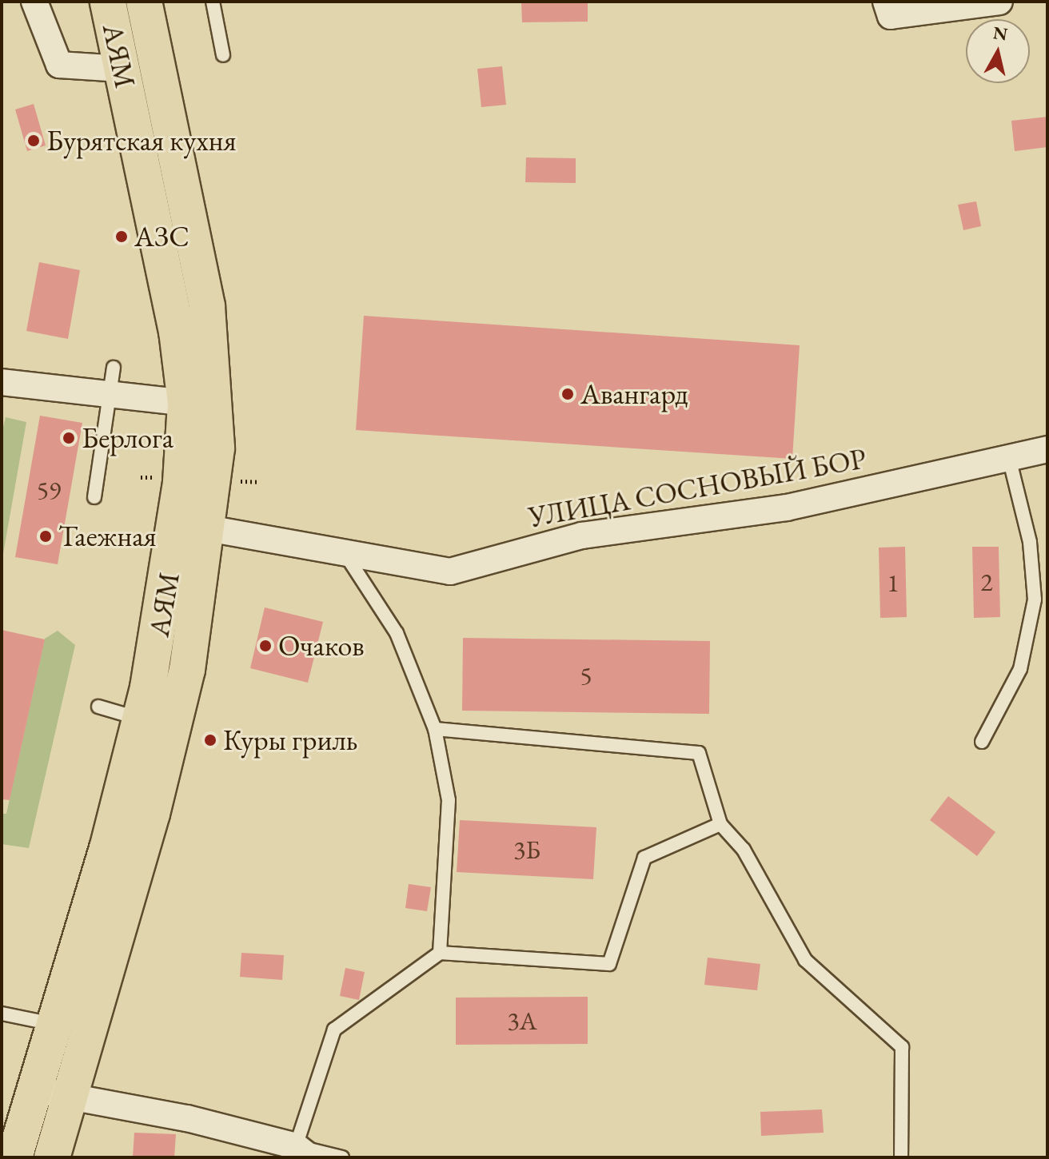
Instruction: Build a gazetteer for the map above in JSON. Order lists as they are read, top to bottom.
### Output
{
  "streets": {
    "highway": ["АЯМ"],
    "street": ["УЛИЦА СОСНОВЫЙ БОР"]
  },
  "crossings": [
    ["АЯМ", "УЛИЦА СОСНОВЫЙ БОР"]
  ],
  "places": [
    "Бурятская кухня",
    "АЗС",
    "Авангард",
    "Берлога",
    "Таежная",
    "Очаков",
    "Куры гриль"
  ],
  "house_numbers": [
    "59",
    "2",
    "1",
    "5",
    "3Б",
    "3А"
  ],
  "north": "top"
}
